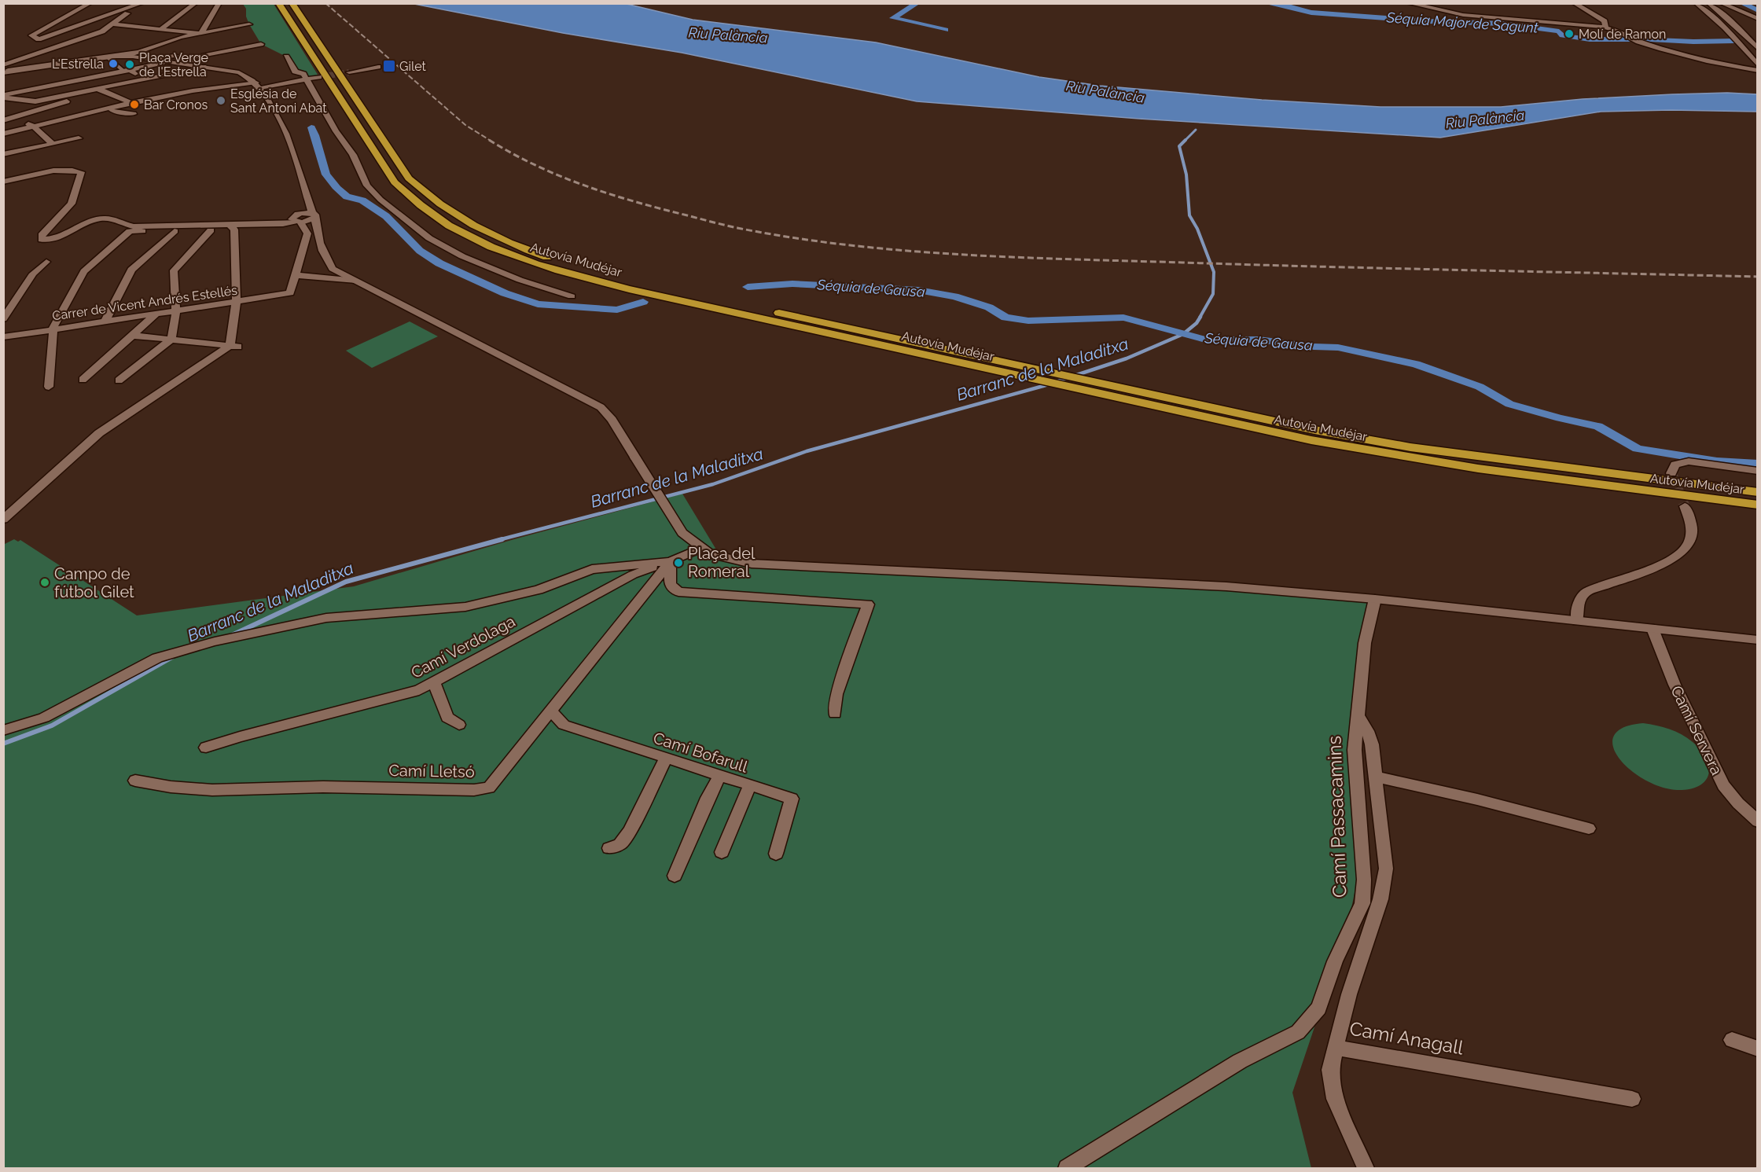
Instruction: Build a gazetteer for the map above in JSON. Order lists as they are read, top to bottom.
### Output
{
  "streets": {
    "highway": ["Autovía Mudéjar"],
    "street": [
      "Carrer de Vicent Andrés Estellés",
      "Camí Verdolaga",
      "Camí Servera",
      "Camí Bofarull",
      "Camí Lletsó",
      "Camí Passacamins",
      "Camí Anagall"
    ]
  },
  "crossings": [
    ["Camí Verdolaga", "Camí Lletsó"],
    ["Camí Bofarull", "Camí Lletsó"],
    ["Camí Passacamins", "Camí Anagall"]
  ],
  "water": [
    "Séquia Major de Sagunt",
    "Riu Palància",
    "Séquia de Gausa",
    "Barranc de la Maladitxa"
  ],
  "places": {
    "other": [
      "Molí de Ramon",
      "L'Estrella",
      "Plaça Verge de l'Estrella",
      "Església de Sant Antoni Abat",
      "Bar Cronos",
      "Plaça del Romeral",
      "Campo de fútbol Gilet"
    ],
    "transit": ["Gilet"]
  }
}
